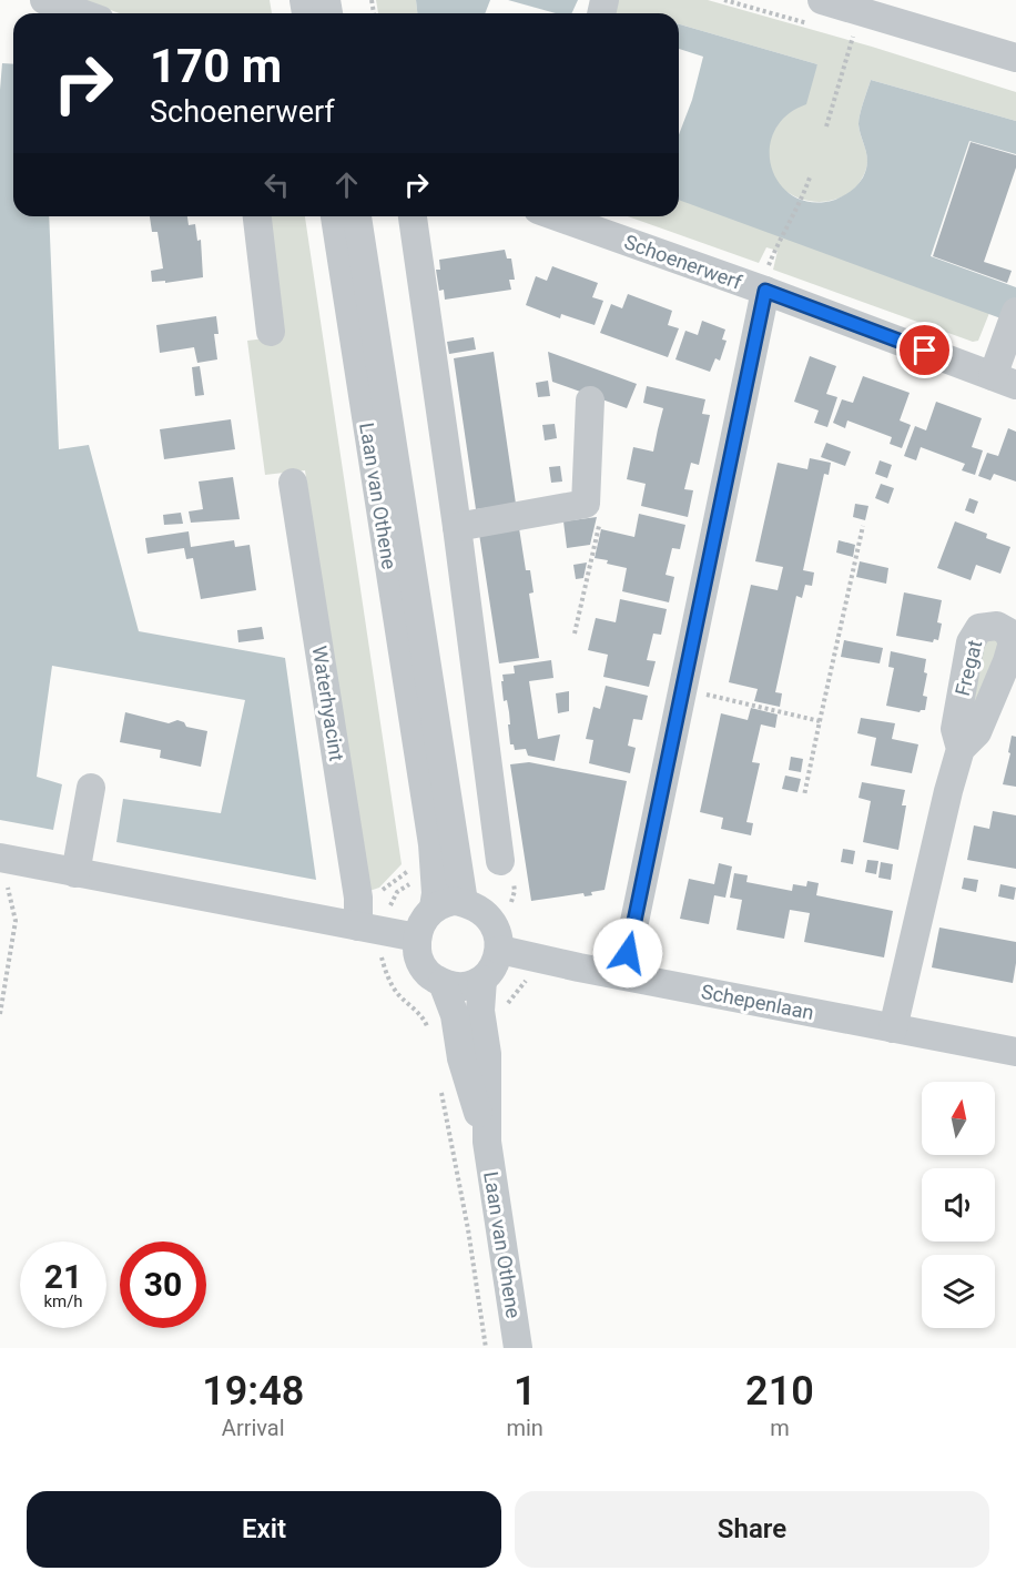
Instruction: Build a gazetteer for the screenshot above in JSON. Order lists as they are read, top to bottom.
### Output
{
  "streets": {
    "street": [
      "Schoenerwerf",
      "Laan van Othene",
      "Waterhyacint",
      "Schepenlaan"
    ]
  },
  "crossings": [
    ["Laan van Othene", "Schepenlaan"]
  ],
  "north": "top",
  "page": {
    "turn": ["170 m", "Schoenerwerf"],
    "speed": "21 km/h",
    "limit": "30",
    "eta": [
      "19:48",
      "Arrival",
      "1",
      "min",
      "210",
      "m"
    ],
    "buttons": ["Exit", "Share"]
  }
}
